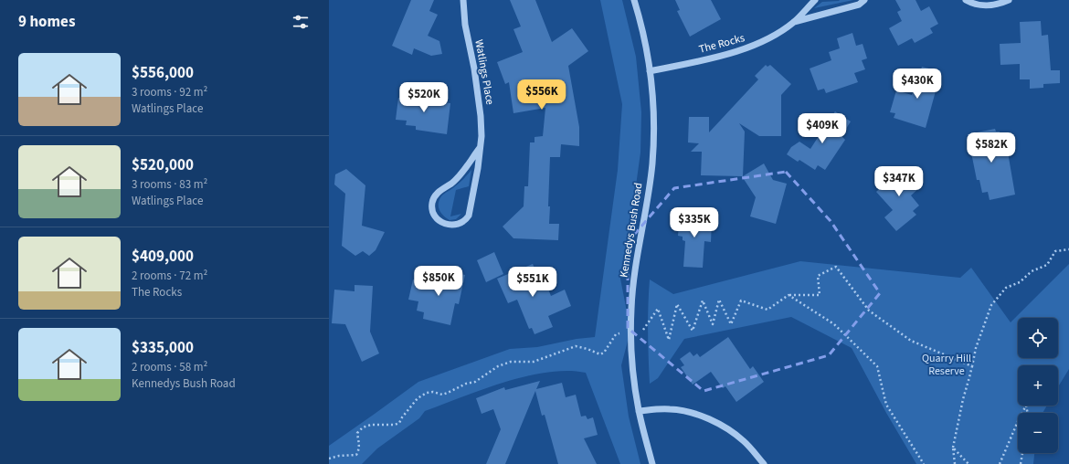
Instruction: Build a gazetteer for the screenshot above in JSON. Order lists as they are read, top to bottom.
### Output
{
  "streets": {
    "street": ["The Rocks", "Watlings Place", "Kennedys Bush Road"]
  },
  "crossings": [
    ["The Rocks", "Kennedys Bush Road"]
  ],
  "parks": ["Quarry Hill Reserve"],
  "page": {
    "heading": "9 homes",
    "list": [
      {
        "name": "$556,000",
        "note": "3 rooms · 92 m² · Watlings Place"
      },
      {
        "name": "$520,000",
        "note": "3 rooms · 83 m² · Watlings Place"
      },
      {
        "name": "$409,000",
        "note": "2 rooms · 72 m² · The Rocks"
      },
      {
        "name": "$335,000",
        "note": "2 rooms · 58 m² · Kennedys Bush Road"
      }
    ],
    "price": [
      "$430K",
      "$556K",
      "$520K",
      "$409K",
      "$582K",
      "$347K",
      "$335K",
      "$850K",
      "$551K"
    ],
    "map_buttons": ["+", "−"]
  }
}
